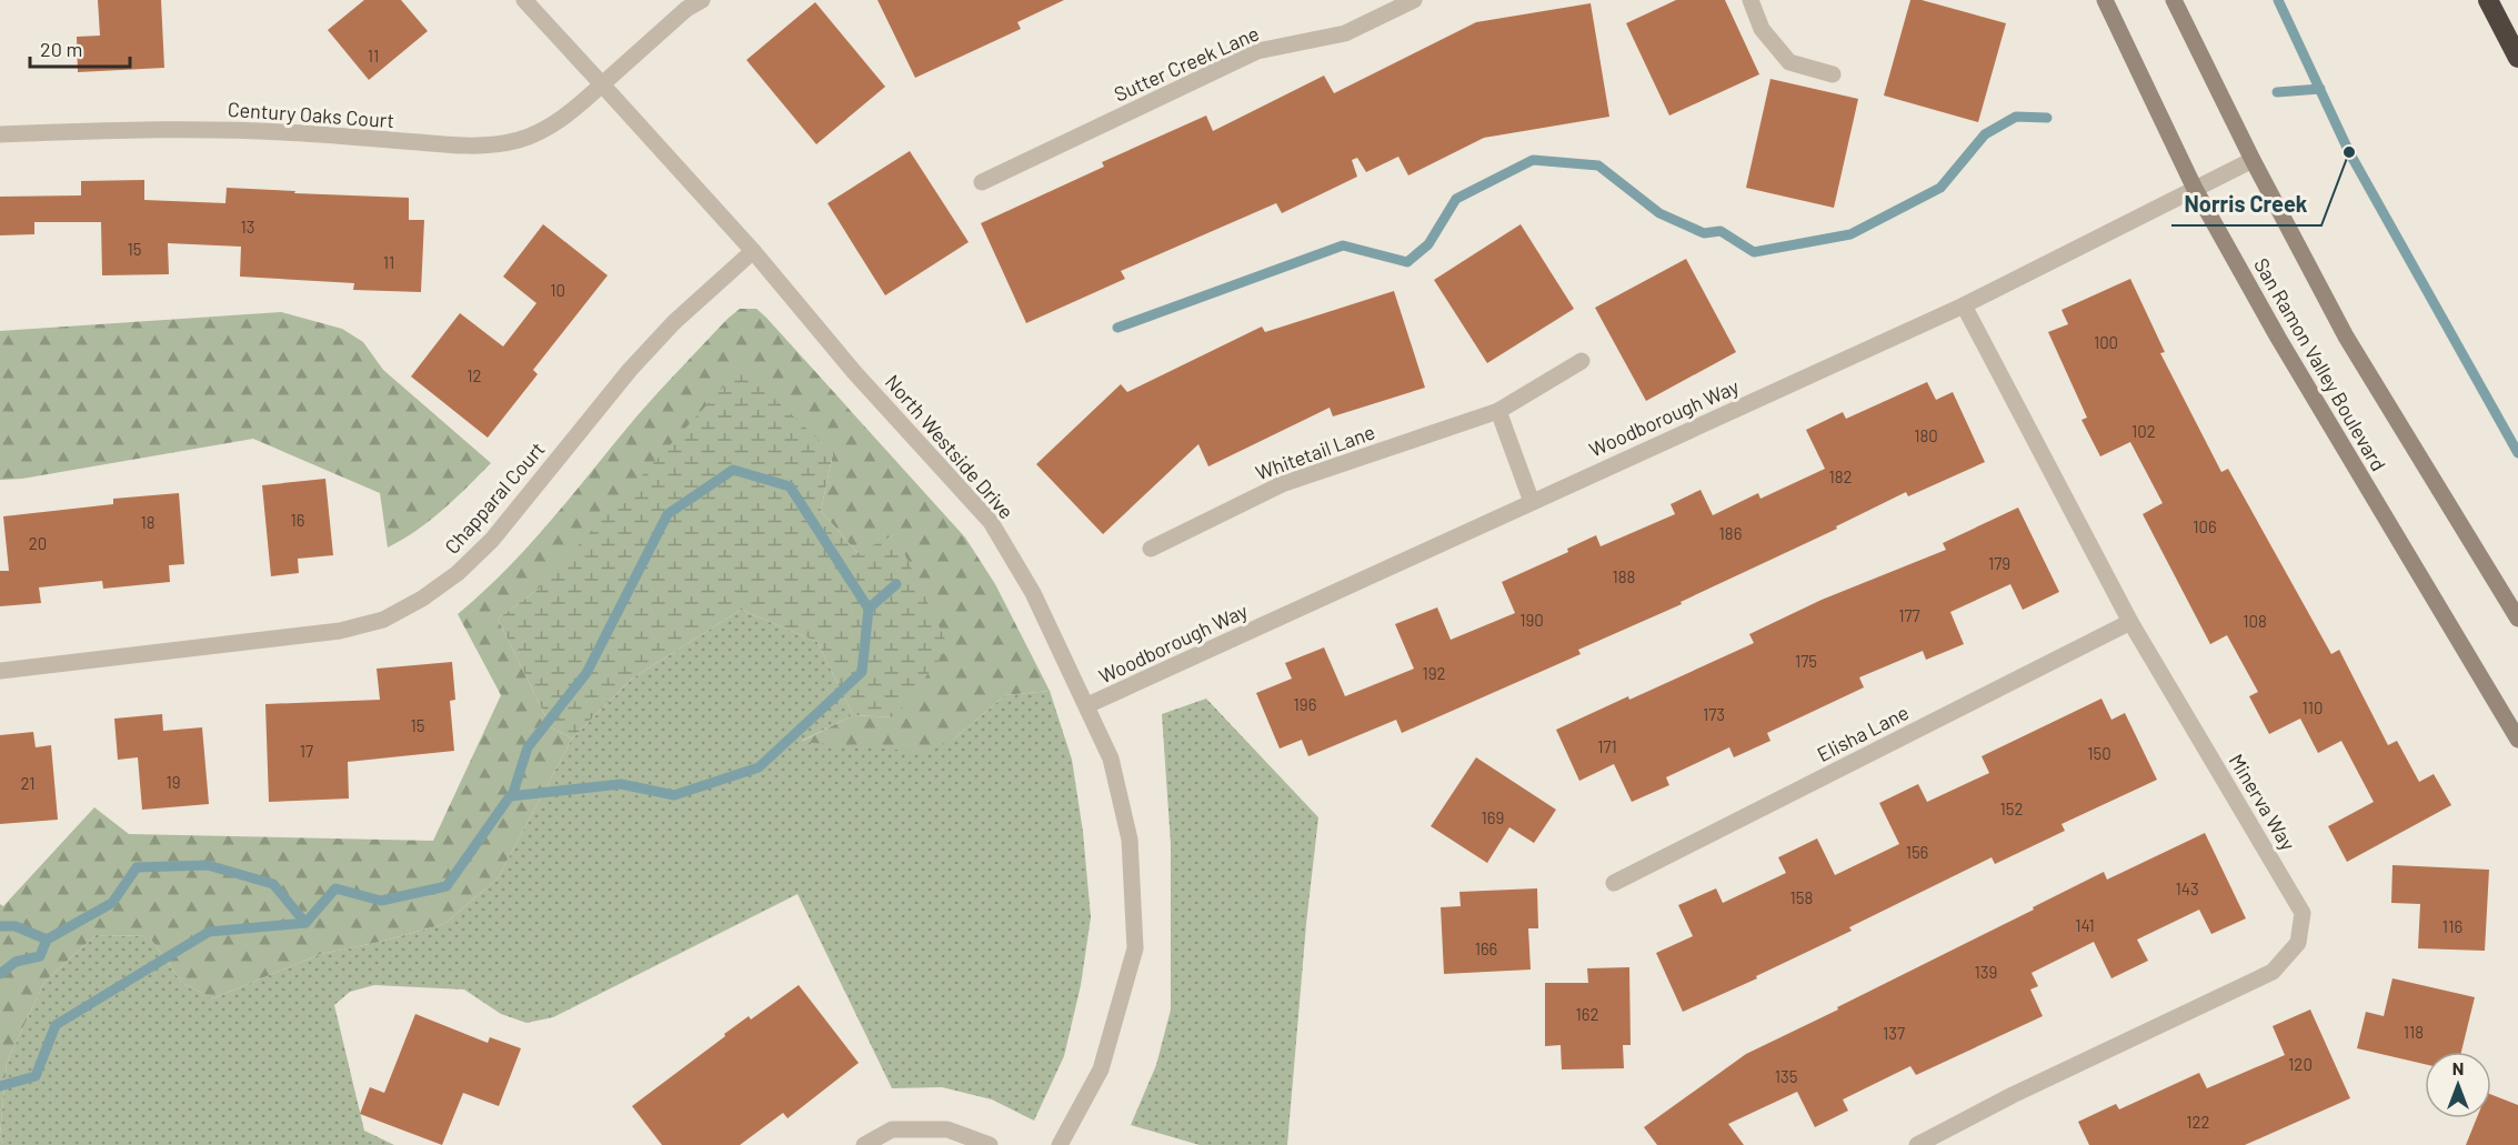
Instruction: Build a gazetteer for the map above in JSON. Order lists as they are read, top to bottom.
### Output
{
  "streets": {
    "main road": ["San Ramon Valley Boulevard"],
    "street": [
      "Sutter Creek Lane",
      "Century Oaks Court",
      "Woodborough Way",
      "North Westside Drive",
      "Whitetail Lane",
      "Chapparal Court",
      "Elisha Lane",
      "Minerva Way"
    ]
  },
  "crossings": [
    ["Century Oaks Court", "North Westside Drive"],
    ["San Ramon Valley Boulevard", "Woodborough Way"],
    ["Woodborough Way", "North Westside Drive"],
    ["Woodborough Way", "Minerva Way"],
    ["North Westside Drive", "Chapparal Court"],
    ["Elisha Lane", "Minerva Way"]
  ],
  "places": ["Norris Creek"],
  "house_numbers": [
    "11",
    "13",
    "15",
    "11",
    "10",
    "100",
    "12",
    "102",
    "180",
    "182",
    "16",
    "18",
    "106",
    "186",
    "20",
    "179",
    "188",
    "177",
    "190",
    "108",
    "175",
    "192",
    "196",
    "110",
    "173",
    "15",
    "171",
    "17",
    "150",
    "19",
    "21",
    "152",
    "169",
    "156",
    "143",
    "158",
    "141",
    "116",
    "166",
    "139",
    "162",
    "118",
    "137",
    "120",
    "135",
    "122"
  ],
  "scale_bar": "20 m",
  "north": "top"
}
